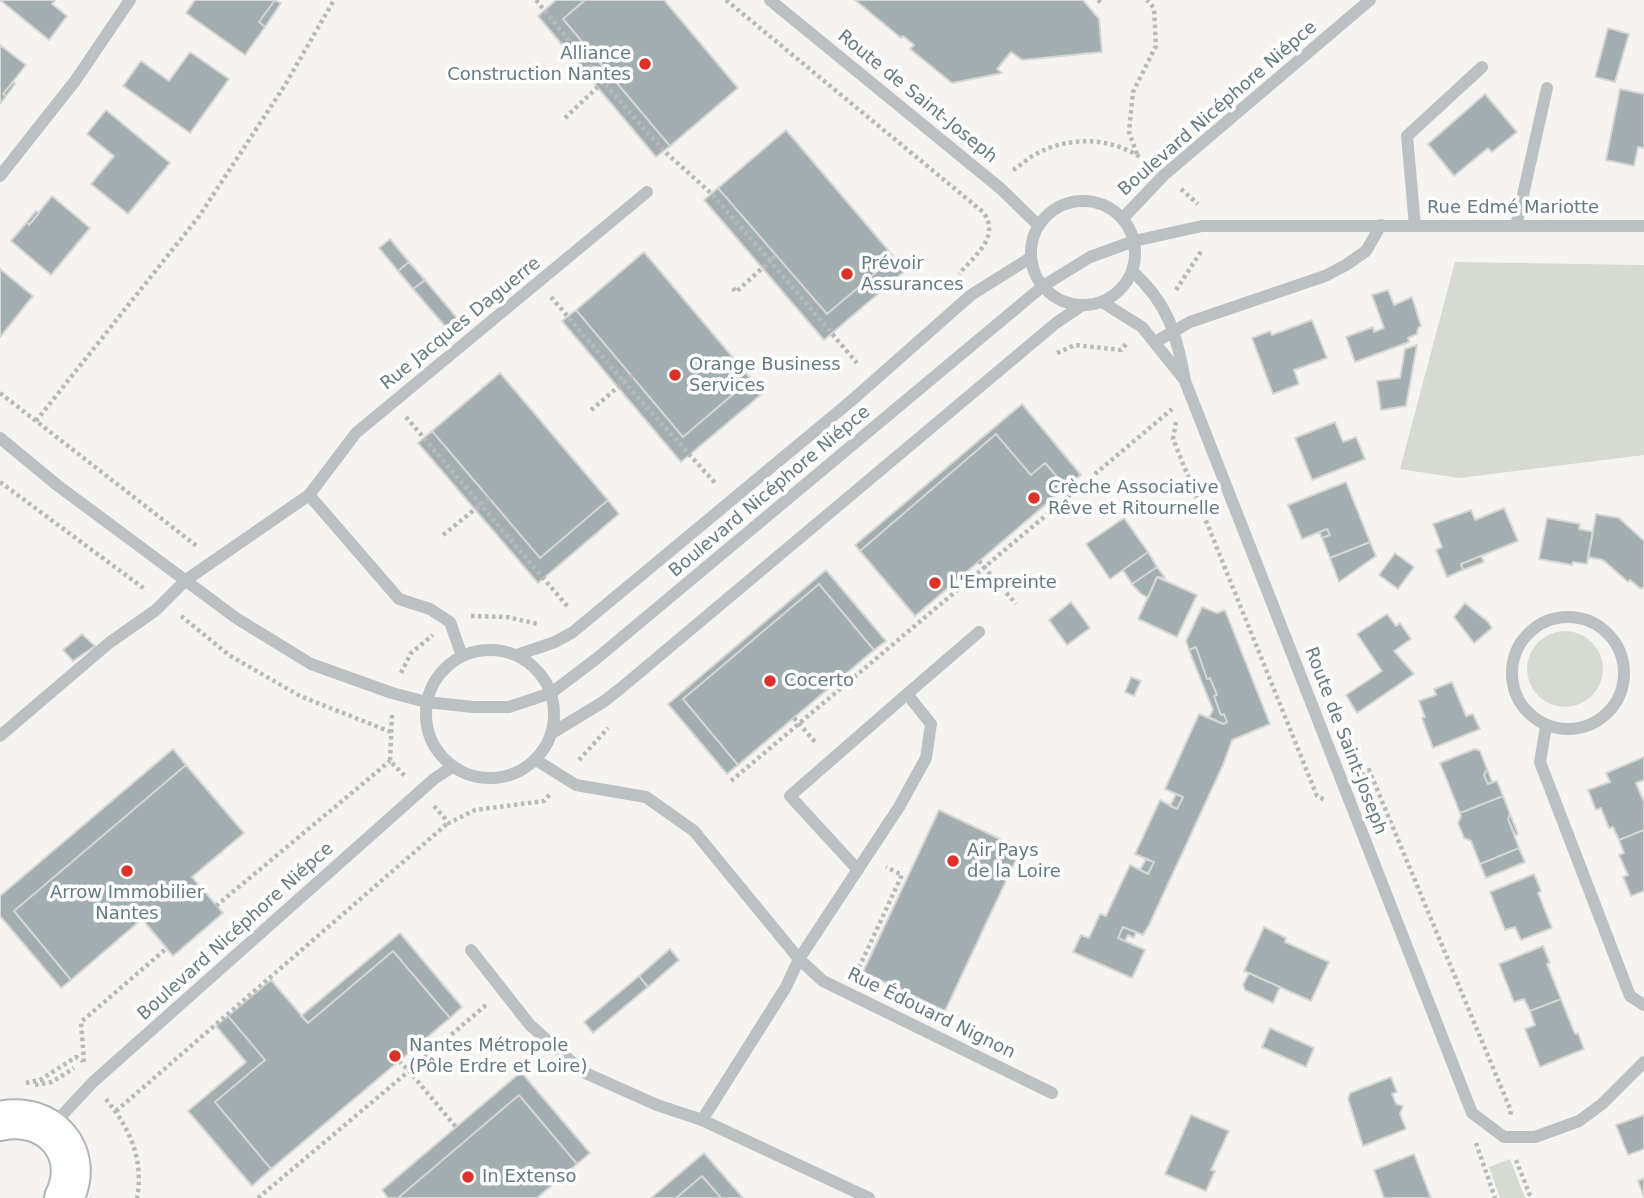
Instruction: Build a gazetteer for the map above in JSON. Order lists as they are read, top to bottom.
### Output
{
  "streets": {
    "street": [
      "Route de Saint-Joseph",
      "Boulevard Nicéphore Niépce",
      "Rue Edmé Mariotte",
      "Rue Jacques Daguerre",
      "Rue Édouard Nignon"
    ]
  },
  "crossings": [
    ["Boulevard Nicéphore Niépce", "Rue Edmé Mariotte"]
  ],
  "places": [
    "Alliance Construction Nantes",
    "Prévoir Assurances",
    "Orange Business Services",
    "Crèche Associative Rêve et Ritournelle",
    "L'Empreinte",
    "Cocerto",
    "Air Pays de la Loire",
    "Arrow Immobilier Nantes",
    "Nantes Métropole (Pôle Erdre et Loire)",
    "In Extenso"
  ]
}
